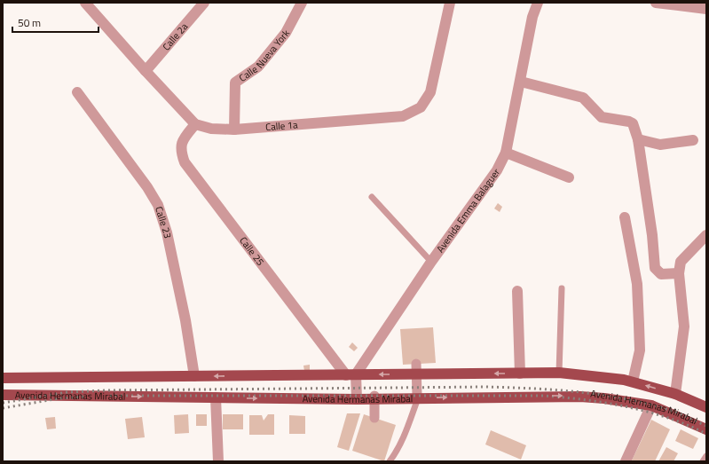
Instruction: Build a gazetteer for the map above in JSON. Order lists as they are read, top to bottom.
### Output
{
  "streets": {
    "main road": ["Avenida Hermanas Mirabal"],
    "street": [
      "Calle 2a",
      "Calle Nueva York",
      "Calle 1a",
      "Avenida Emma Balaguer",
      "Calle 23",
      "Calle 25"
    ]
  },
  "crossings": [
    ["Calle Nueva York", "Calle 1a"],
    ["Calle 1a", "Calle 25"],
    ["Avenida Emma Balaguer", "Calle 25"],
    ["Avenida Emma Balaguer", "Avenida Hermanas Mirabal"],
    ["Calle 23", "Avenida Hermanas Mirabal"],
    ["Calle 25", "Avenida Hermanas Mirabal"]
  ],
  "scale_bar": "50 m"
}
